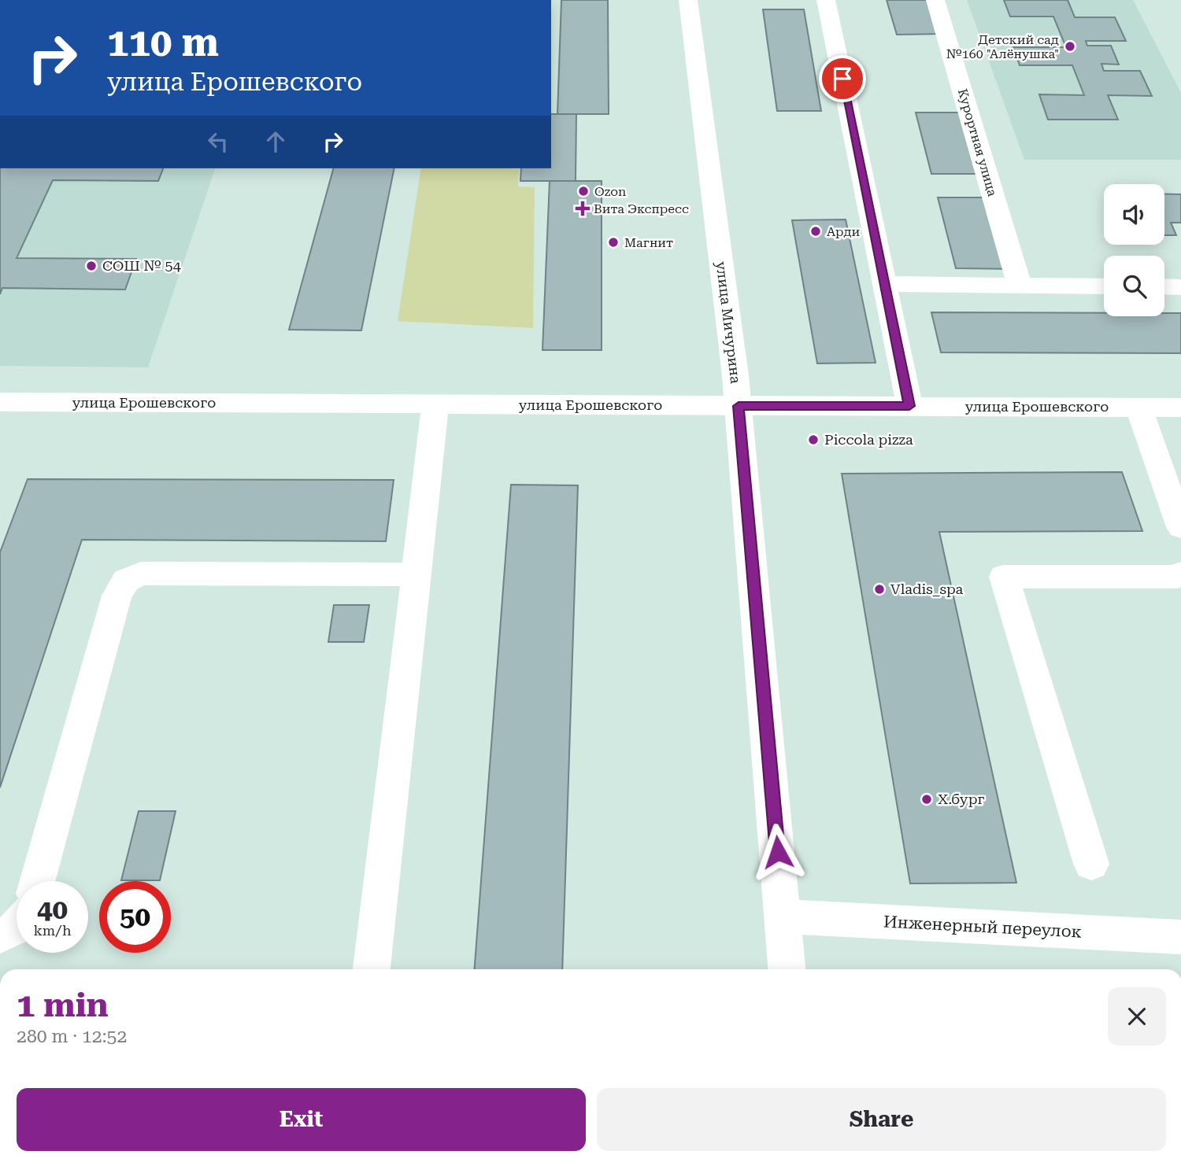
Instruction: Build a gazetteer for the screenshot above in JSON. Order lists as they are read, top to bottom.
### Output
{
  "streets": {
    "street": [
      "Курортная улица",
      "улица Мичурина",
      "улица Ерошевского",
      "Инженерный переулок"
    ]
  },
  "crossings": [
    ["улица Мичурина", "улица Ерошевского"],
    ["улица Мичурина", "Инженерный переулок"]
  ],
  "places": {
    "other": [
      "Детский сад №160 \"Алёнушка\"",
      "Ozon",
      "Арди",
      "Магнит",
      "СОШ № 54",
      "Piccola pizza",
      "Vladis_spa",
      "Х.бург"
    ],
    "health": ["Вита Экспресс"]
  },
  "page": {
    "turn": ["110 m", "улица Ерошевского"],
    "speed": "40 km/h",
    "limit": "50",
    "heading": ["1 min", "280 m · 12:52"],
    "buttons": ["Exit", "Share"]
  }
}
